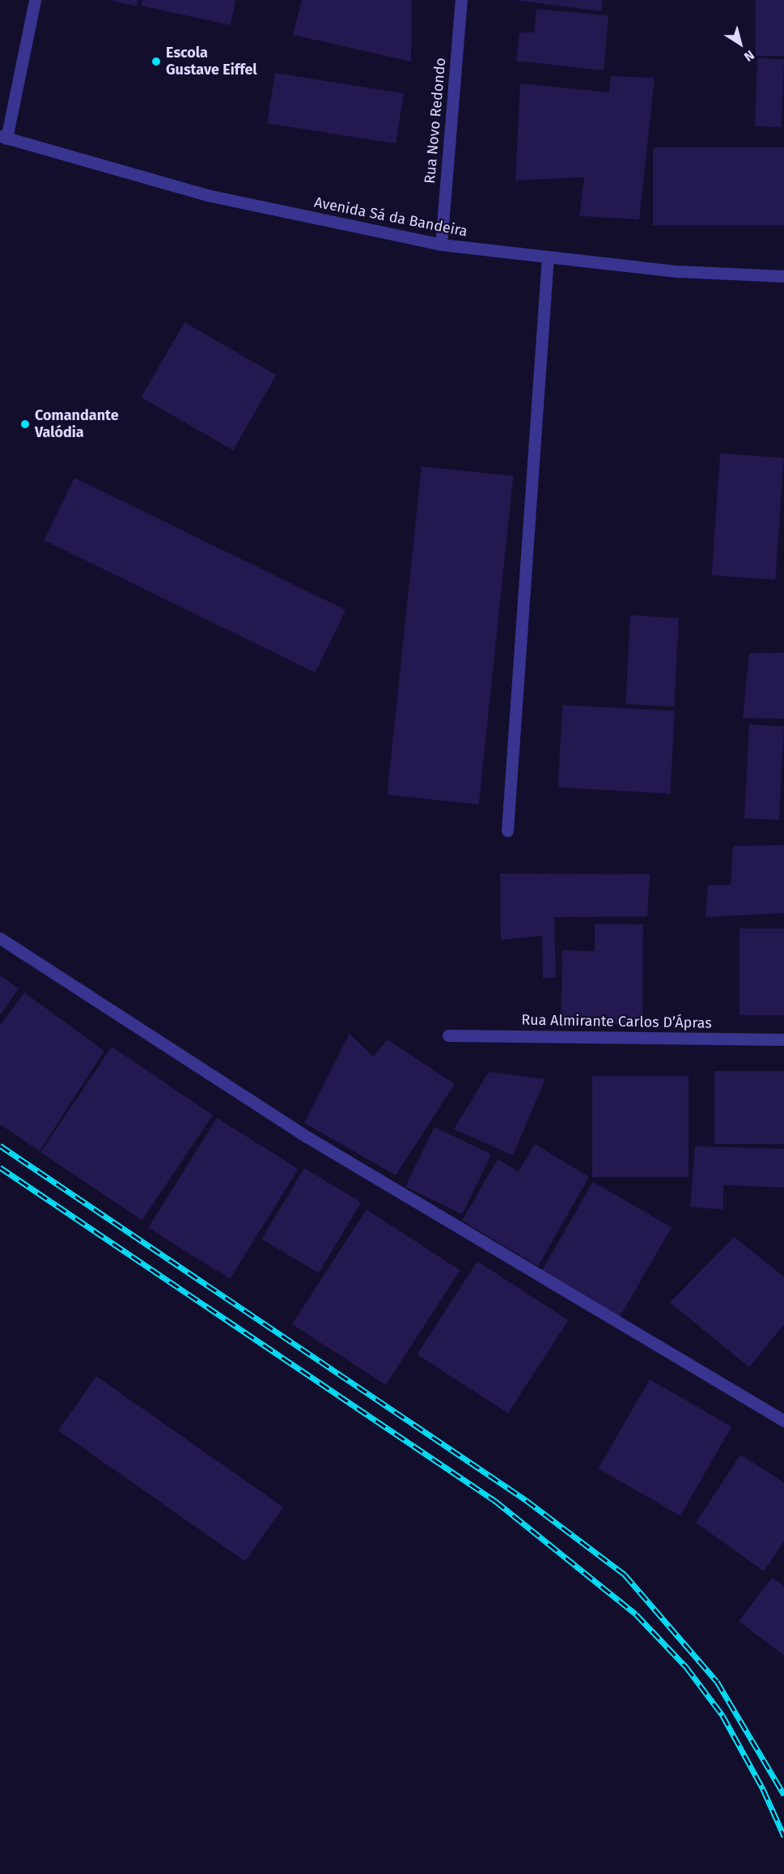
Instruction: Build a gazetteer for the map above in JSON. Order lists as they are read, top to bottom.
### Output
{
  "streets": {
    "street": ["Rua Novo Redondo", "Avenida Sá da Bandeira", "Rua Almirante Carlos D’Ápras"]
  },
  "crossings": [
    ["Rua Novo Redondo", "Avenida Sá da Bandeira"]
  ],
  "places": ["Escola Gustave Eiffel", "Comandante Valódia"],
  "north": "bottom right"
}
